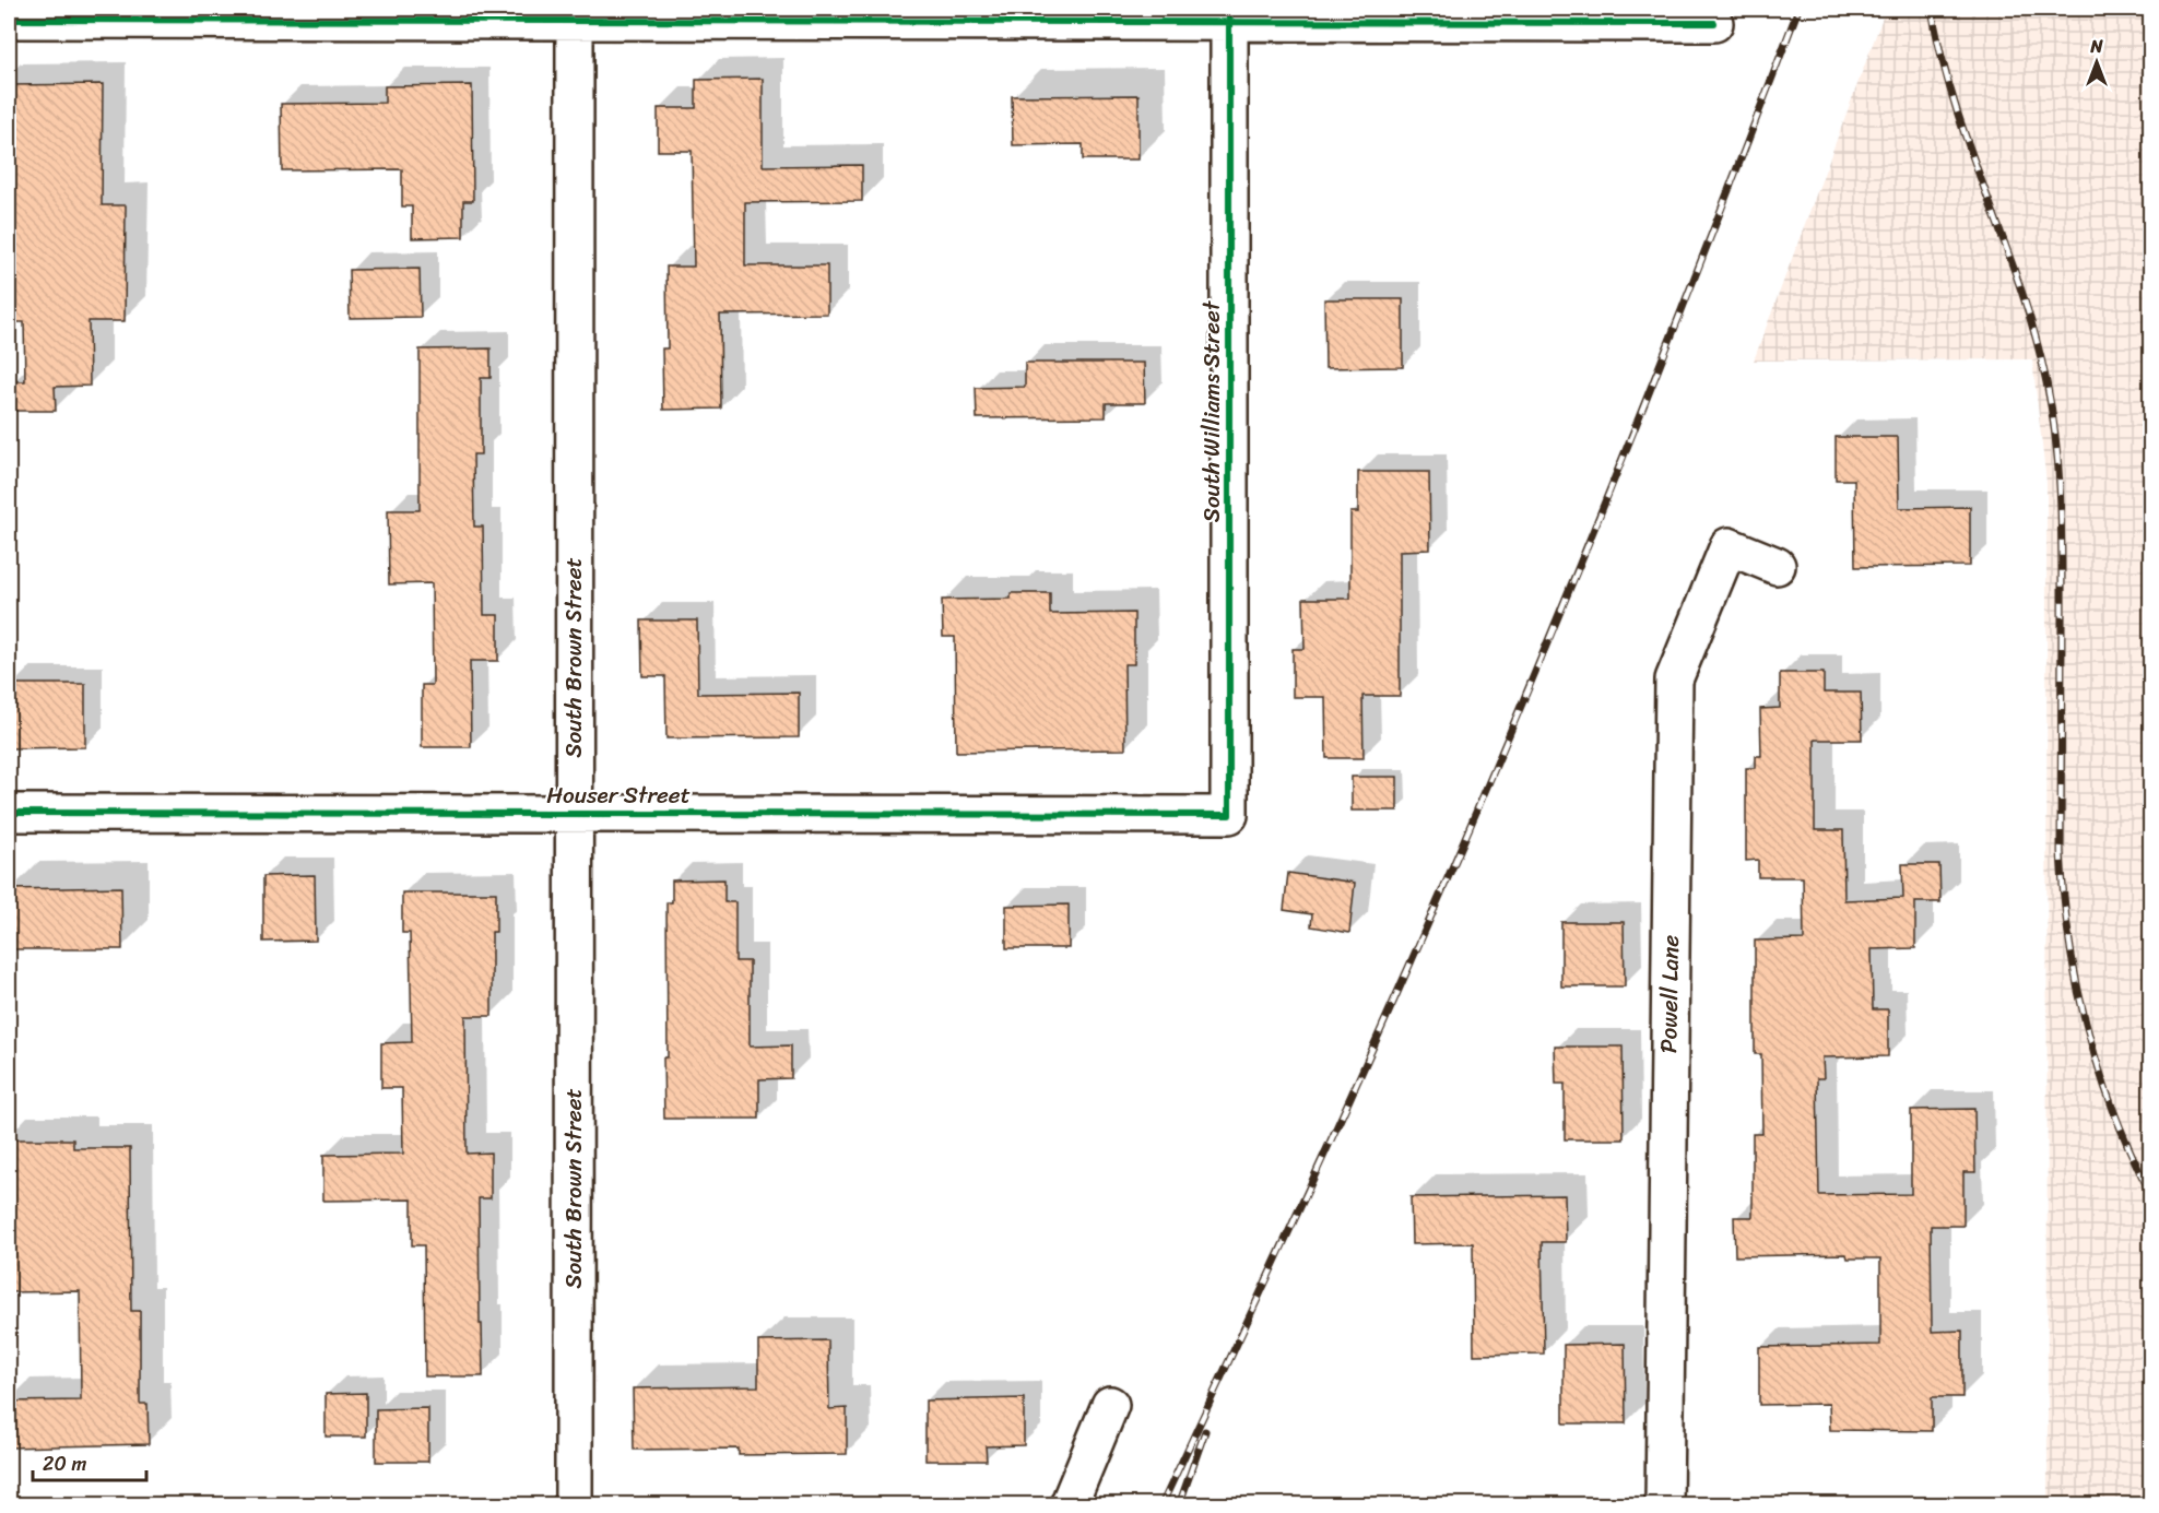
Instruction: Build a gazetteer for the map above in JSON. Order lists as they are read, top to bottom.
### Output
{
  "streets": {
    "street": [
      "South Williams Street",
      "South Brown Street",
      "Houser Street",
      "Powell Lane"
    ]
  },
  "crossings": [
    ["South Williams Street", "Houser Street"],
    ["South Brown Street", "Houser Street"]
  ],
  "scale_bar": "20 m",
  "north": "top"
}
